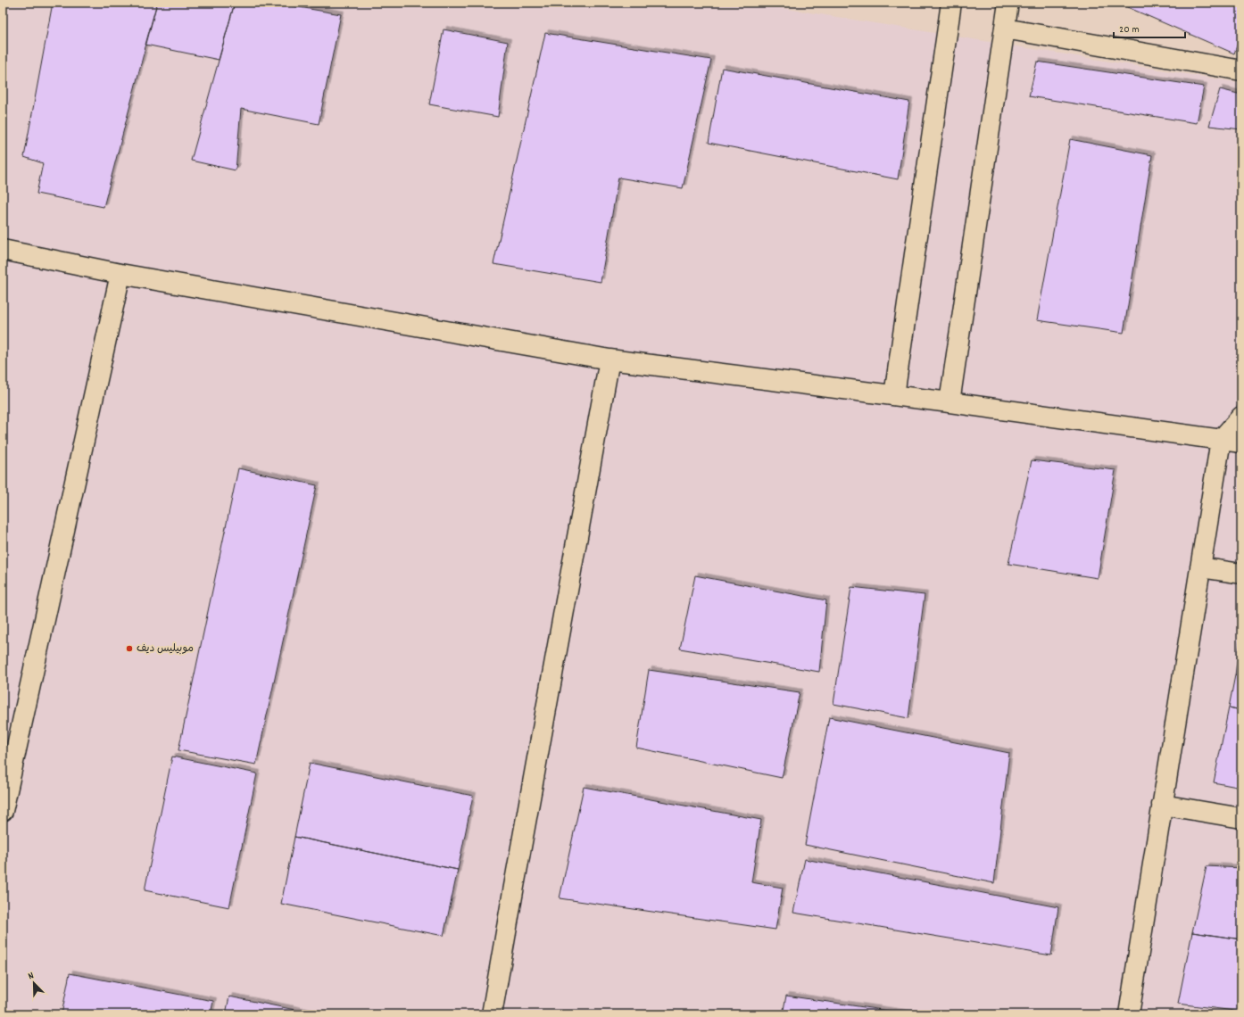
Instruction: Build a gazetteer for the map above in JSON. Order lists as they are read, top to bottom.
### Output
{
  "places": ["موبيليس ديف"],
  "scale_bar": "20 m",
  "north": "top left"
}
